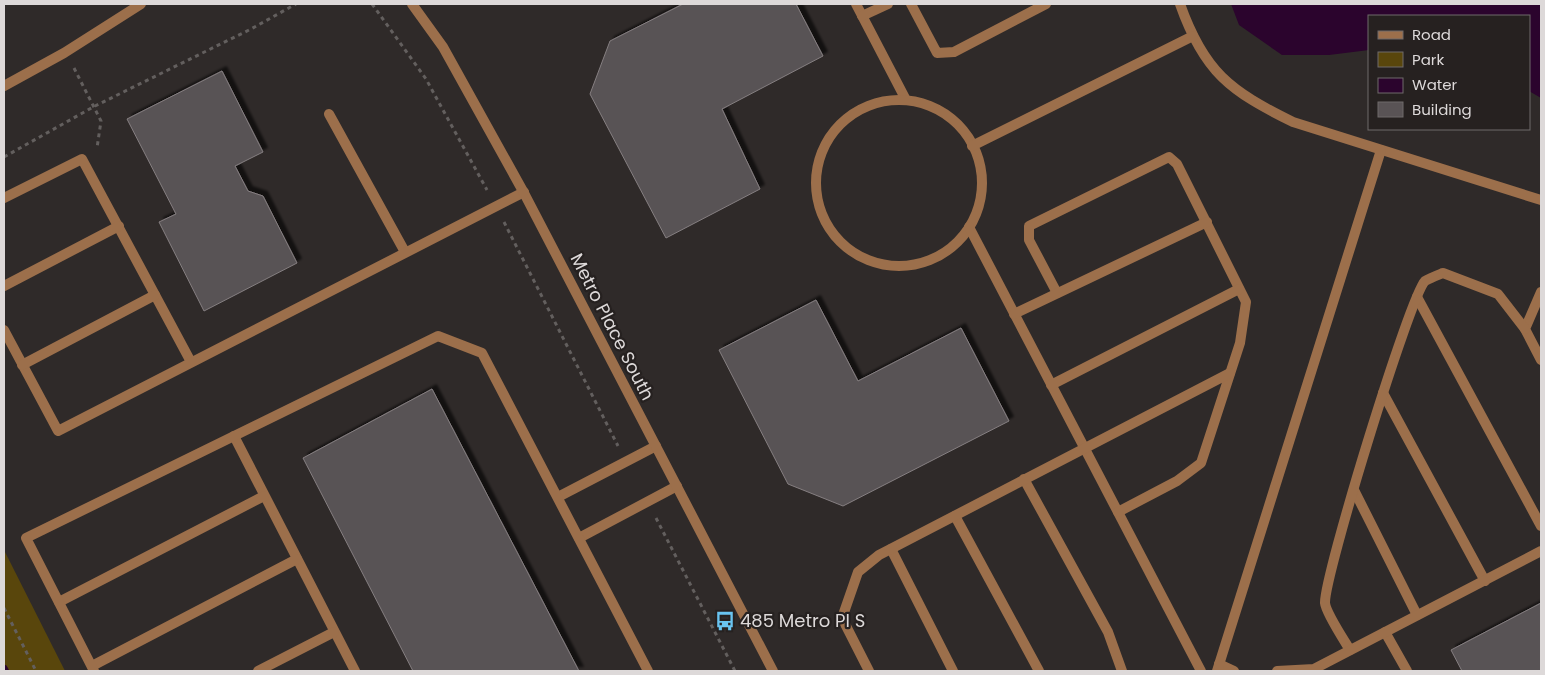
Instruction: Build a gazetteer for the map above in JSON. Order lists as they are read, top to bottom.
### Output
{
  "streets": {
    "street": ["Metro Place South"]
  },
  "places": {
    "bus stop": ["485 Metro Pl S"]
  },
  "legend": [
    "Road",
    "Park",
    "Water",
    "Building"
  ]
}
